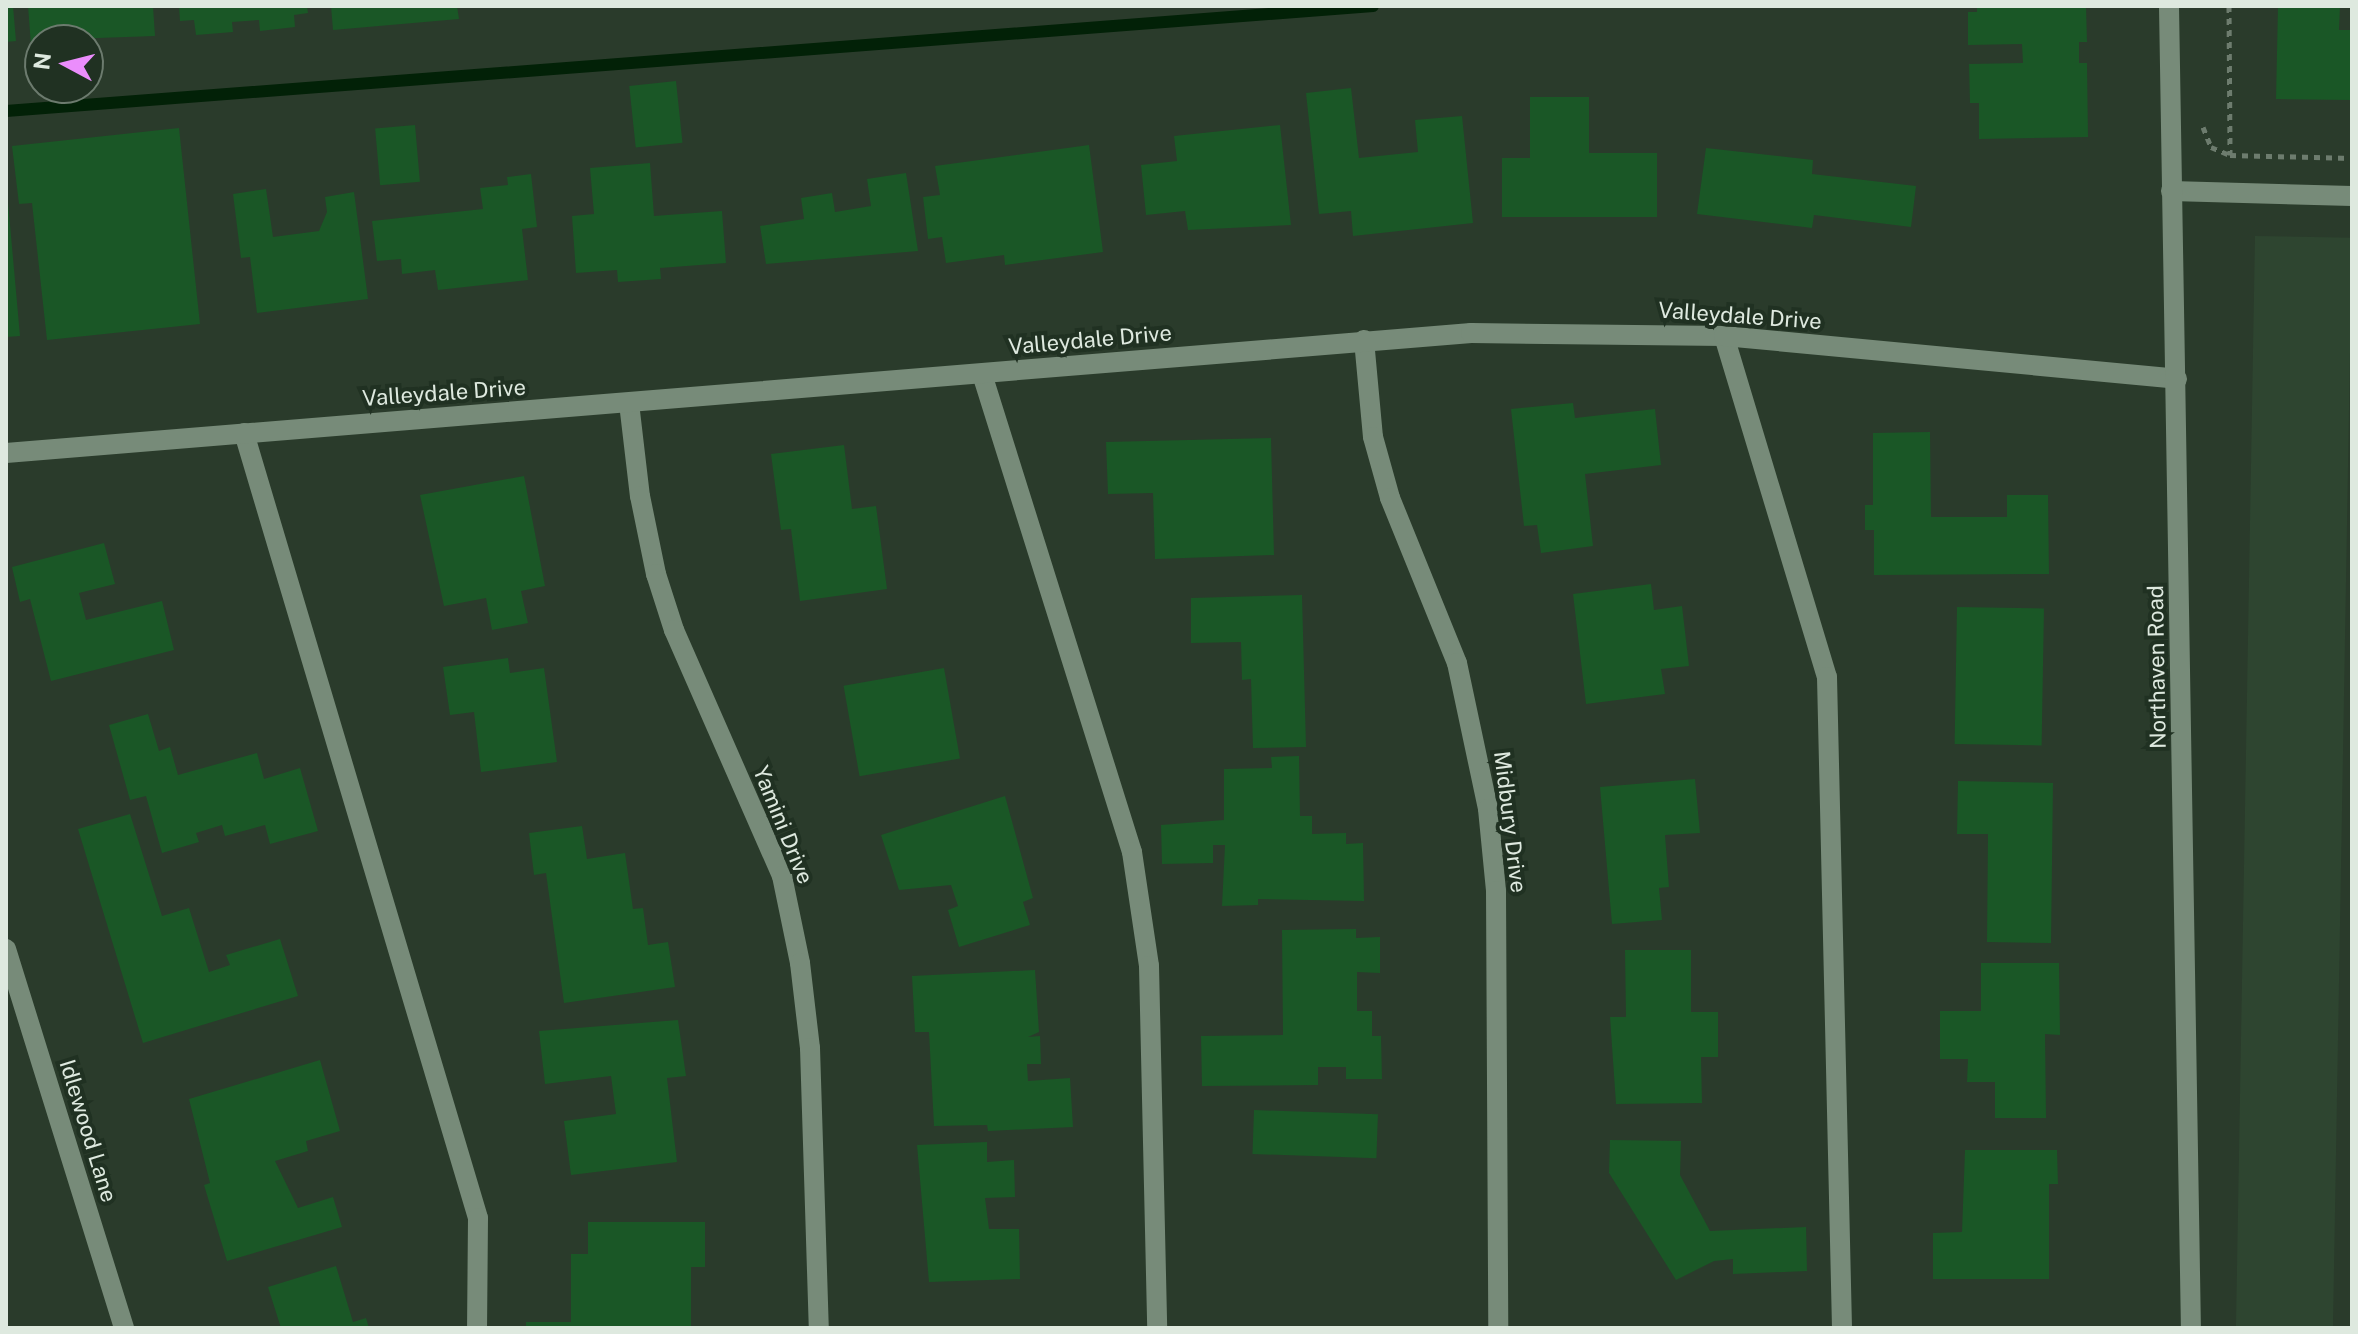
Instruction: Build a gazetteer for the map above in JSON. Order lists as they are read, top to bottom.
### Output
{
  "streets": {
    "street": [
      "Valleydale Drive",
      "Northaven Road",
      "Midbury Drive",
      "Yamini Drive",
      "Idlewood Lane"
    ]
  },
  "crossings": [
    ["Valleydale Drive", "Northaven Road"],
    ["Valleydale Drive", "Midbury Drive"],
    ["Valleydale Drive", "Yamini Drive"]
  ],
  "north": "left"
}
